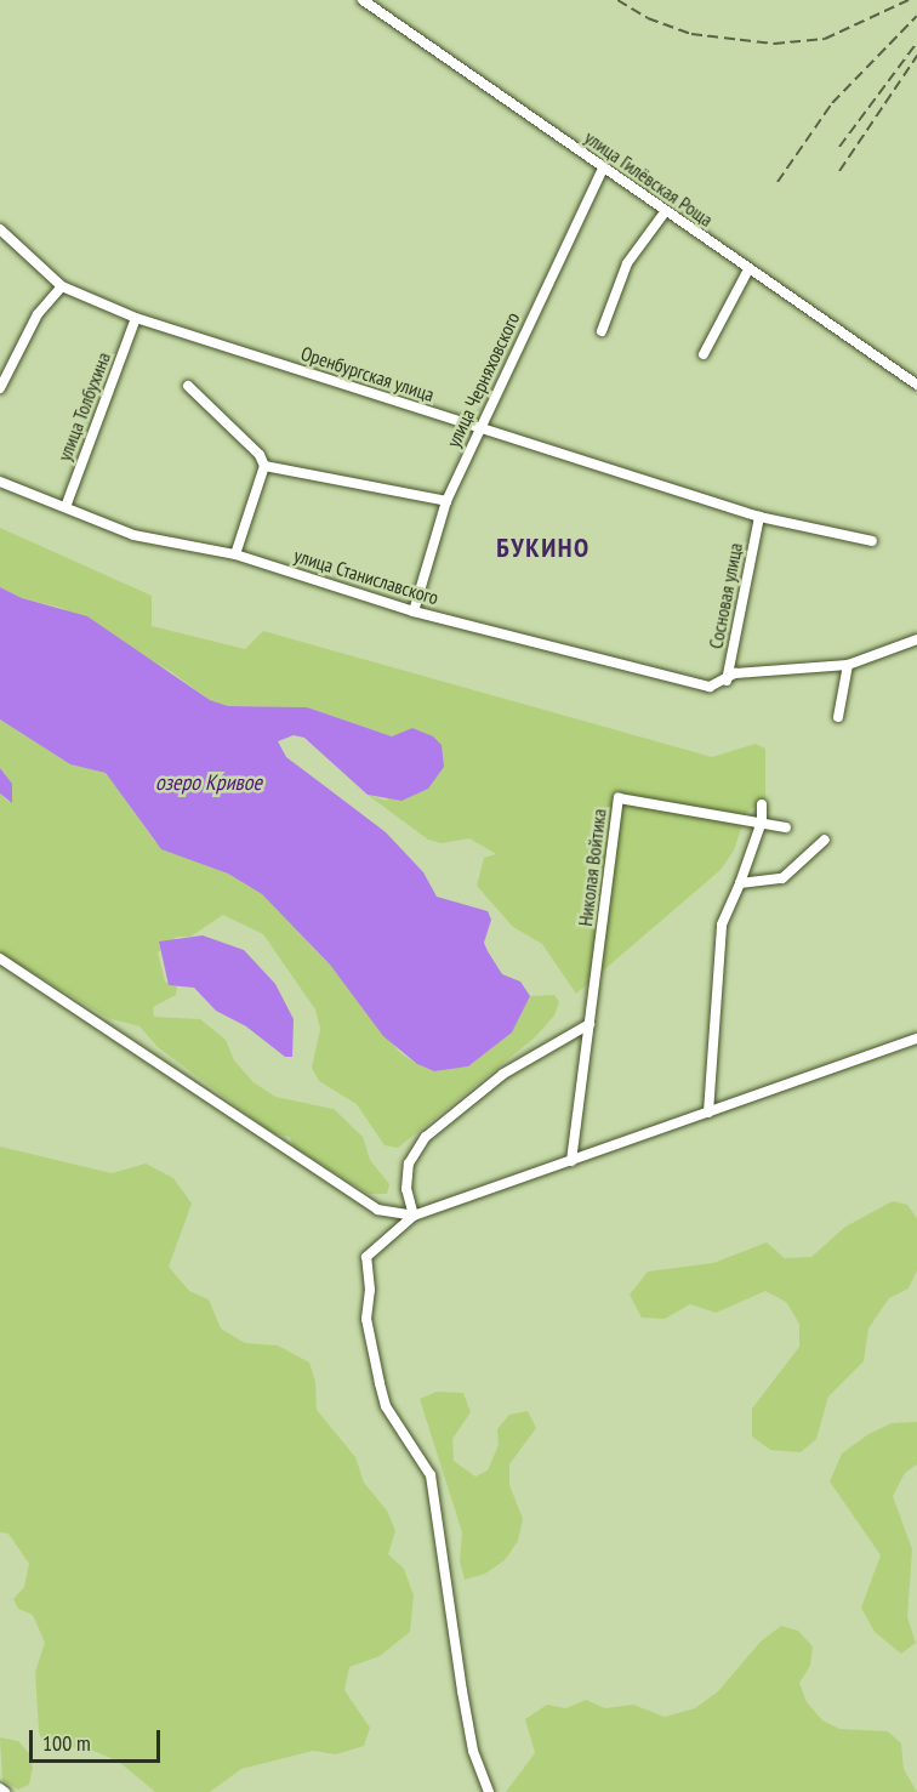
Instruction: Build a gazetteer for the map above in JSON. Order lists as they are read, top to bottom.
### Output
{
  "streets": {
    "street": [
      "улица Гилёвская Роща",
      "Оренбургская улица",
      "улица Черняховского",
      "улица Толбухина",
      "улица Станиславского",
      "Сосновая улица",
      "Николая Войтика"
    ]
  },
  "crossings": [
    ["улица Гилёвская Роща", "улица Черняховского"],
    ["Оренбургская улица", "улица Черняховского"],
    ["Оренбургская улица", "улица Толбухина"],
    ["Оренбургская улица", "Сосновая улица"],
    ["улица Черняховского", "улица Станиславского"],
    ["улица Толбухина", "улица Станиславского"],
    ["улица Станиславского", "Сосновая улица"]
  ],
  "districts": ["БУКИНО"],
  "water": ["озеро Кривое"],
  "scale_bar": "100 m"
}
